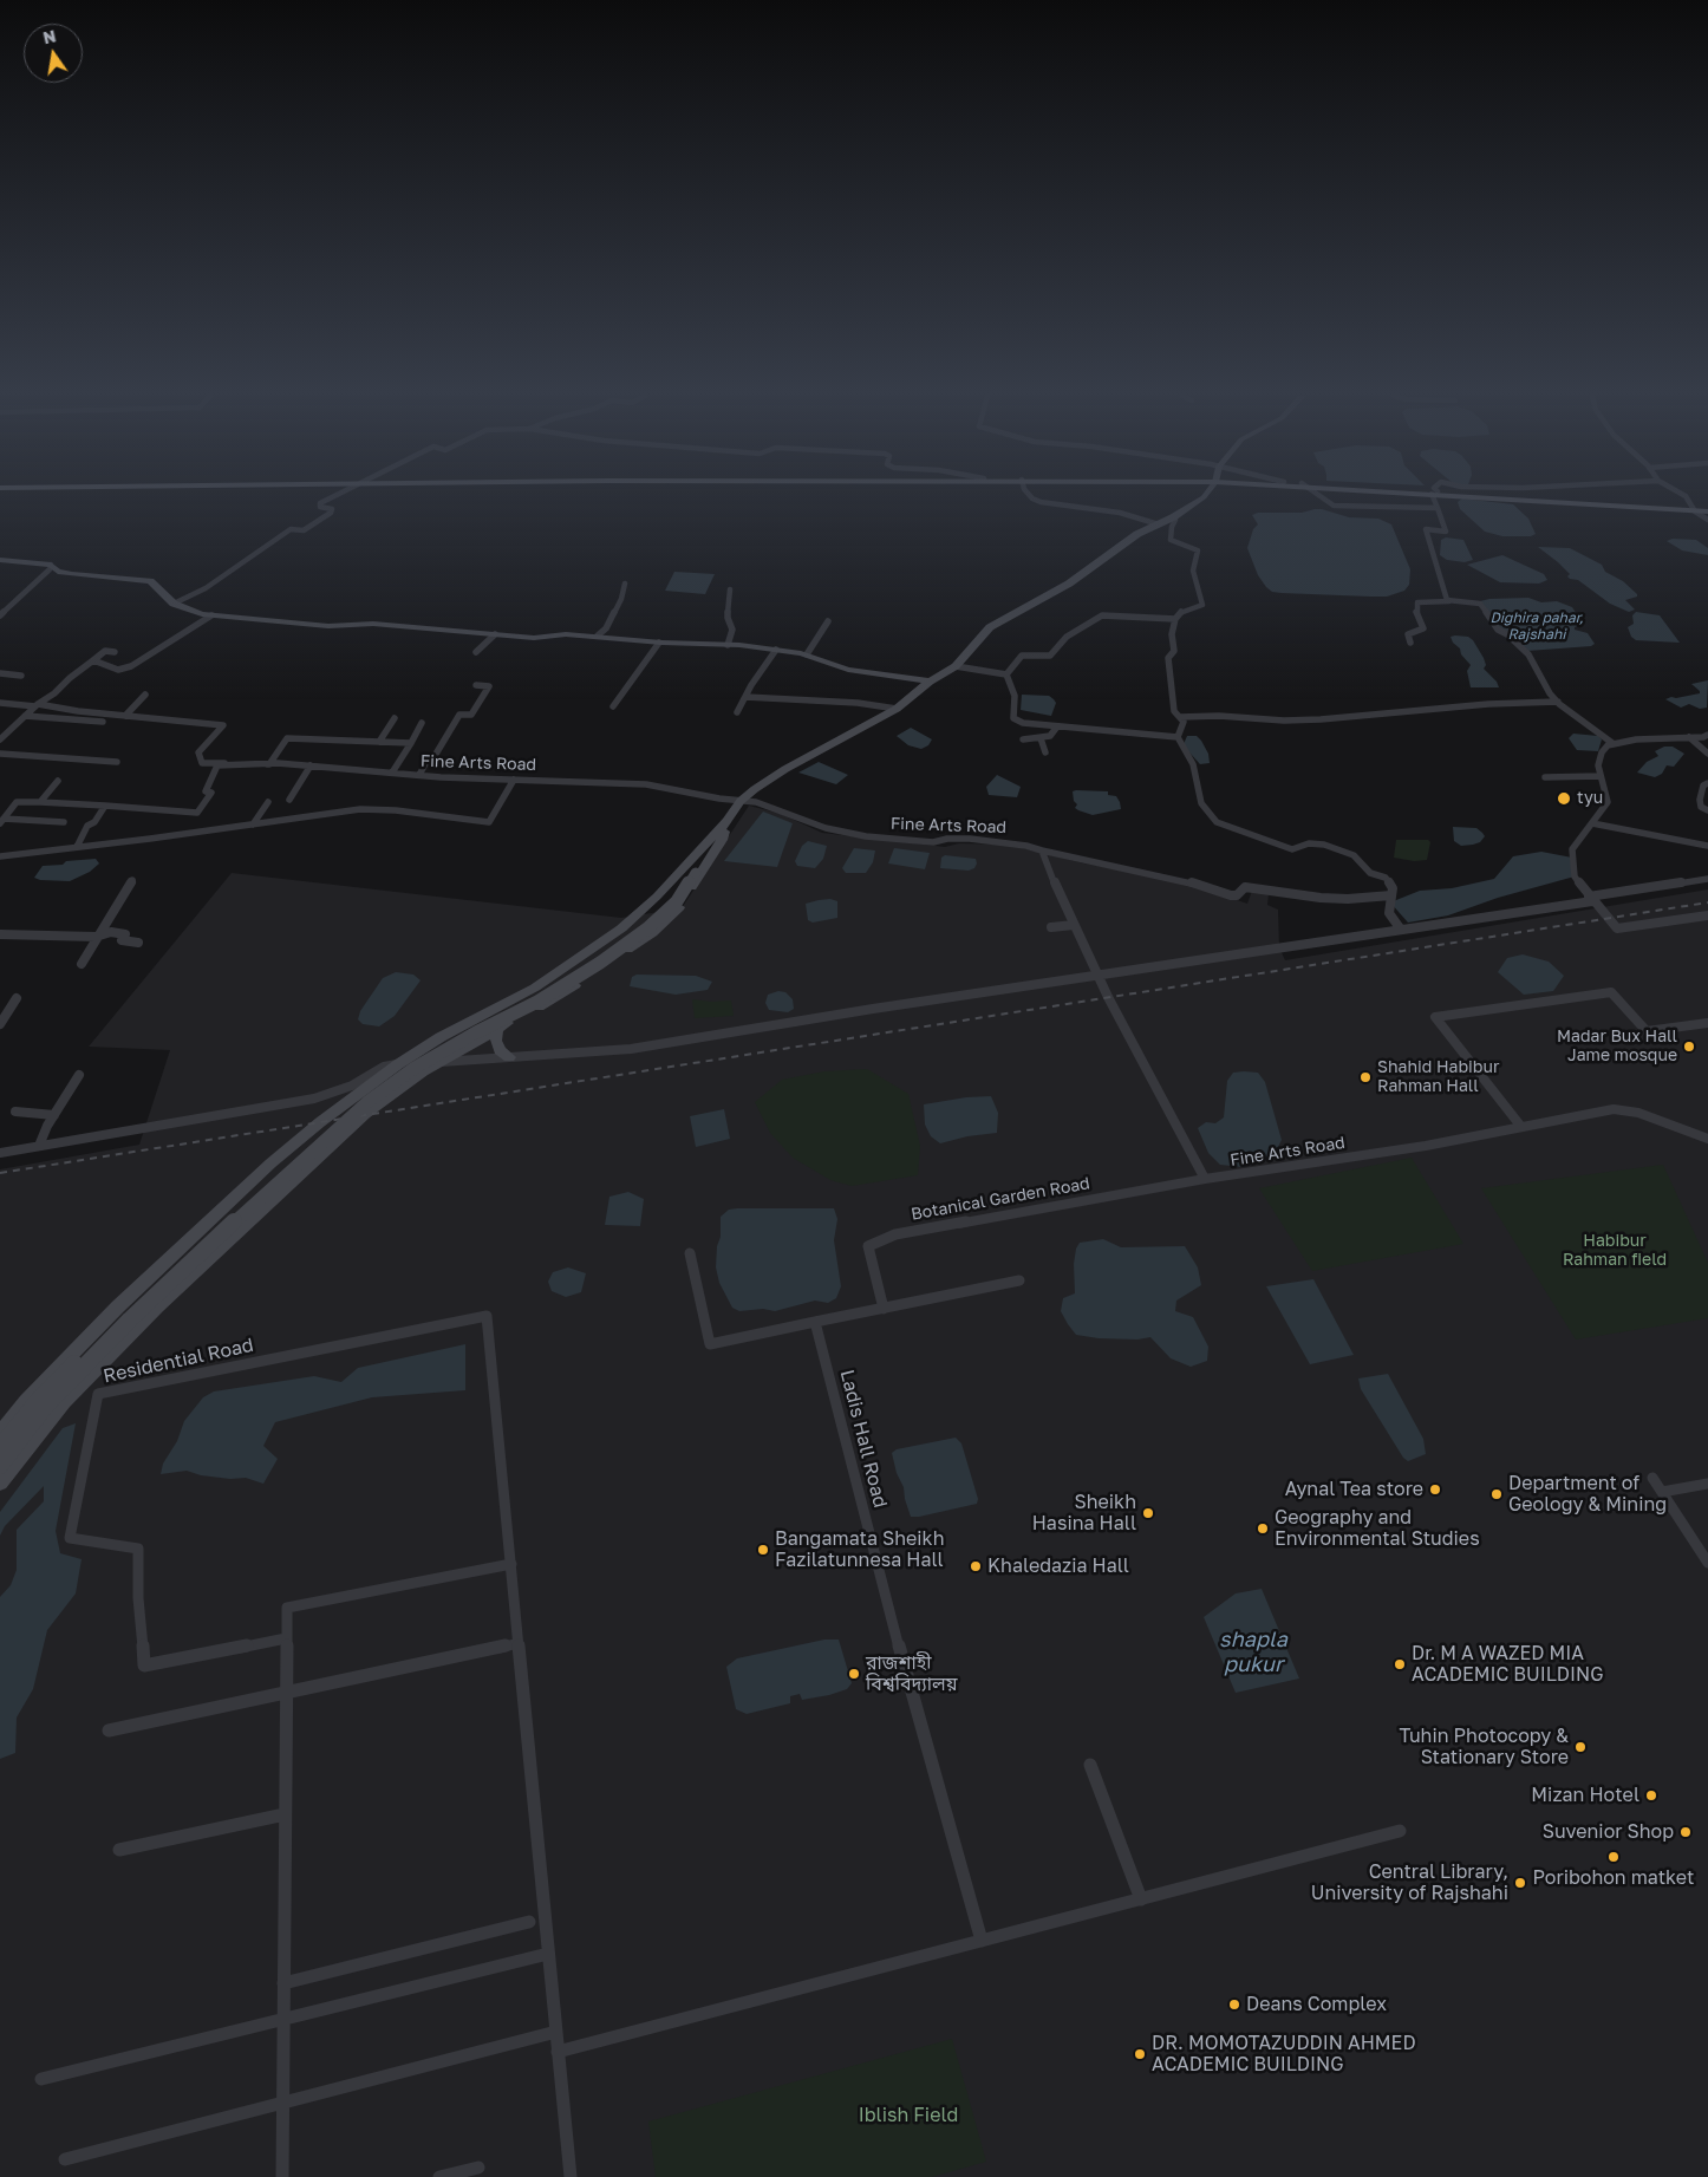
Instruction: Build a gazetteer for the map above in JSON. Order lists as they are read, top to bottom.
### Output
{
  "streets": {
    "street": [
      "Fine Arts Road",
      "Botanical Garden Road",
      "Residential Road",
      "Ladis Hall Road"
    ]
  },
  "crossings": [
    ["Fine Arts Road", "Botanical Garden Road"]
  ],
  "water": ["Dighira pahar, Rajshahi", "shapla pukur"],
  "parks": ["Habibur Rahman field", "Iblish Field"],
  "places": [
    "tyu",
    "Madar Bux Hall Jame mosque",
    "Shahid Habibur Rahman Hall",
    "Aynal Tea store",
    "Department of Geology & Mining",
    "Sheikh Hasina Hall",
    "Geography and Environmental Studies",
    "Bangamata Sheikh Fazilatunnesa Hall",
    "Khaledazia Hall",
    "Dr. M A WAZED MIA ACADEMIC BUILDING",
    "রাজশাহী বিশ্ববিদ্যালয়",
    "Tuhin Photocopy & Stationary Store",
    "Mizan Hotel",
    "Suvenior Shop",
    "Poribohon matket",
    "Central Library, University of Rajshahi",
    "Deans Complex",
    "DR. MOMOTAZUDDIN AHMED ACADEMIC BUILDING"
  ],
  "north": "top"
}
